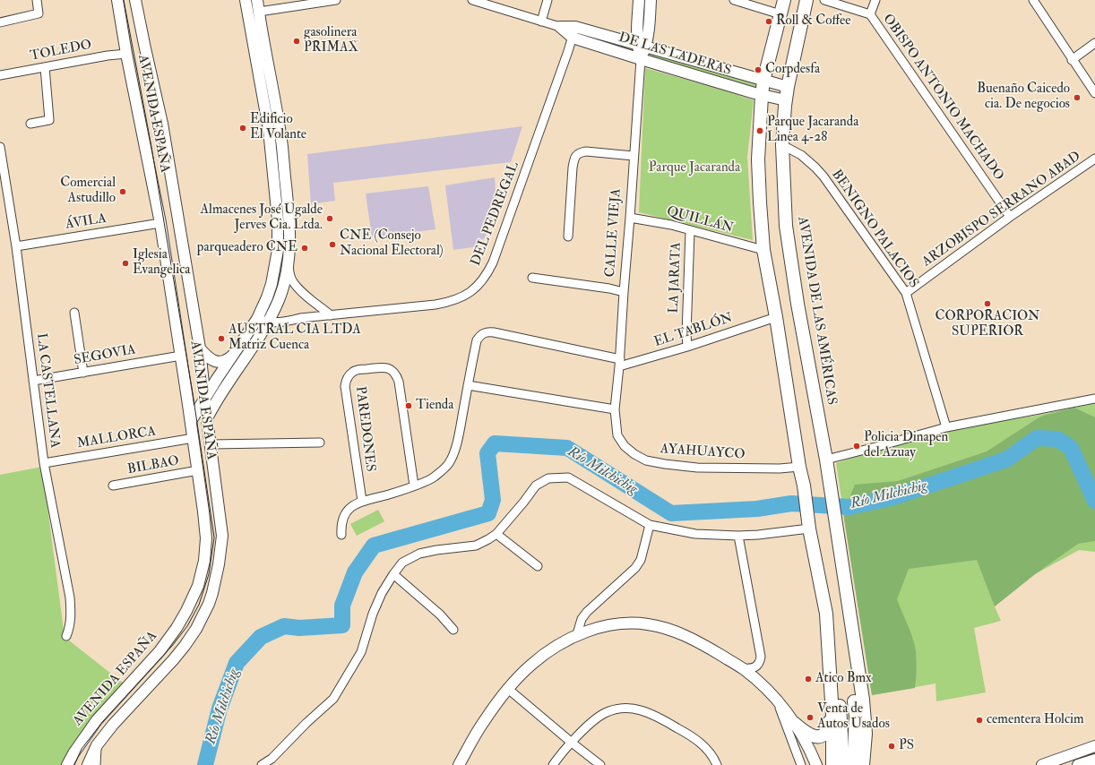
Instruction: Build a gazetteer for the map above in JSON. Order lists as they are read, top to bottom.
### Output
{
  "streets": {
    "main road": [
      "DE LAS LADERAS",
      "AVENIDA ESPAÑA",
      "CALLE VIEJA",
      "AVENIDA DE LAS AMÉRICAS"
    ],
    "street": [
      "TOLEDO",
      "OBISPO ANTONIO MACHADO",
      "ARZOBISPO SERRANO ABAD",
      "DEL PEDREGAL",
      "QUILLÁN",
      "ÁVILA",
      "BENIGNO PALACIOS",
      "LA JARATA",
      "EL TABLÓN",
      "SEGOVIA",
      "LA CASTELLANA",
      "PAREDONES",
      "MALLORCA",
      "AYAHUAYCO",
      "BILBAO"
    ]
  },
  "crossings": [
    ["TOLEDO", "AVENIDA ESPAÑA"],
    ["DE LAS LADERAS", "DEL PEDREGAL"],
    ["DE LAS LADERAS", "CALLE VIEJA"],
    ["DE LAS LADERAS", "AVENIDA DE LAS AMÉRICAS"],
    ["OBISPO ANTONIO MACHADO", "ARZOBISPO SERRANO ABAD"],
    ["AVENIDA ESPAÑA", "ÁVILA"],
    ["AVENIDA ESPAÑA", "SEGOVIA"],
    ["AVENIDA ESPAÑA", "MALLORCA"],
    ["AVENIDA ESPAÑA", "BILBAO"],
    ["ARZOBISPO SERRANO ABAD", "BENIGNO PALACIOS"],
    ["QUILLÁN", "CALLE VIEJA"],
    ["QUILLÁN", "LA JARATA"],
    ["ÁVILA", "LA CASTELLANA"],
    ["BENIGNO PALACIOS", "AVENIDA DE LAS AMÉRICAS"],
    ["CALLE VIEJA", "EL TABLÓN"],
    ["CALLE VIEJA", "AYAHUAYCO"],
    ["LA JARATA", "EL TABLÓN"],
    ["SEGOVIA", "LA CASTELLANA"],
    ["LA CASTELLANA", "MALLORCA"]
  ],
  "water": ["Río Milchichig"],
  "parks": ["Parque Jacaranda"],
  "places": [
    "Roll & Coffee",
    "gasolinera PRIMAX",
    "Corpdesfa",
    "Buenaño Caicedo cia. De negocios",
    "Edificio El Volante",
    "Parque Jacaranda Linea 4-28",
    "Comercial Astudillo",
    "Almacenes José Ugalde Jerves Cia. Ltda.",
    "CNE (Consejo Nacional Electoral)",
    "parqueadero CNE",
    "Iglesia Evangelica",
    "CORPORACION SUPERIOR",
    "AUSTRAL CIA LTDA Matriz Cuenca",
    "Tienda",
    "Policia Dinapen del Azuay",
    "Atico Bmx",
    "Venta de Autos Usados",
    "cementera Holcim",
    "PS"
  ]
}
